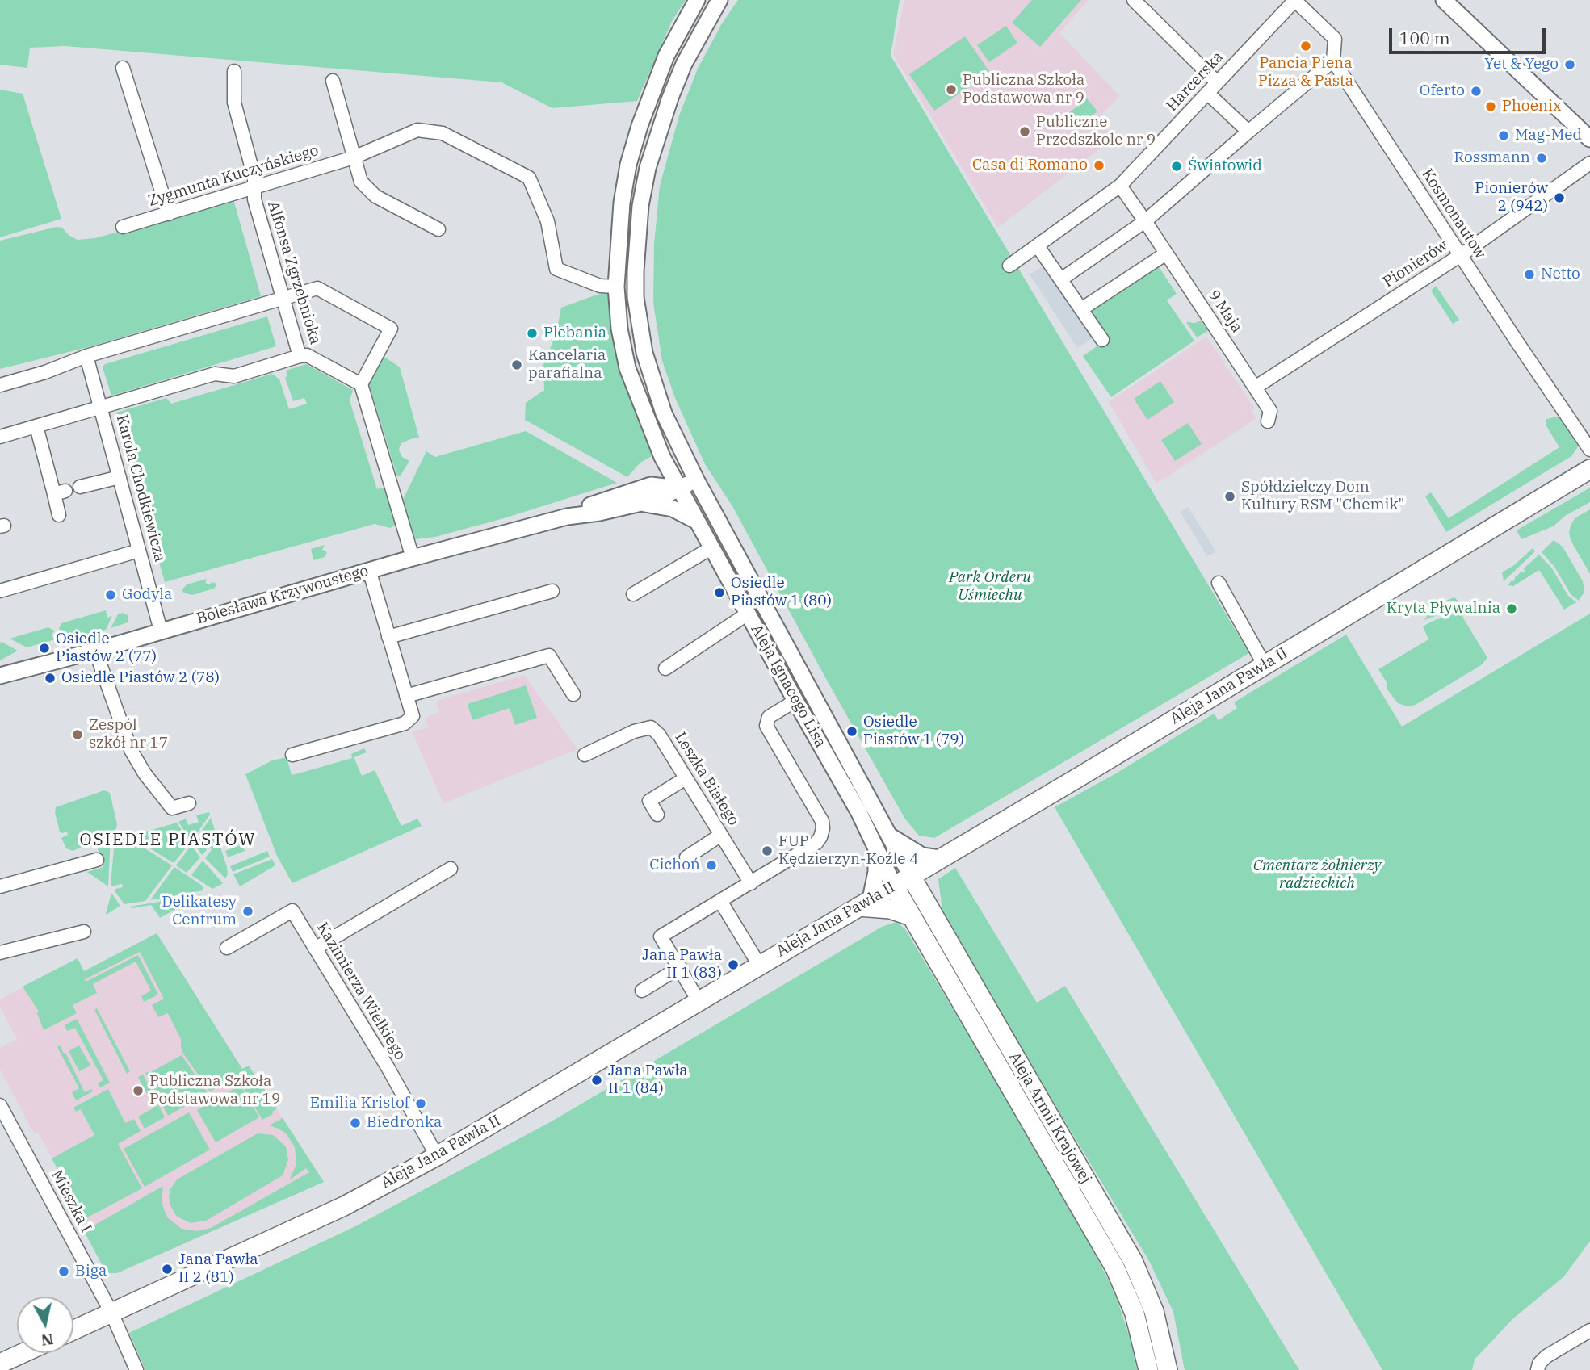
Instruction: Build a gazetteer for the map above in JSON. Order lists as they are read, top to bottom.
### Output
{
  "streets": {
    "main road": ["Aleja Jana Pawła II", "Aleja Armii Krajowej"],
    "street": [
      "Harcerska",
      "Zygmunta Kuczyńskiego",
      "Kosmonautów",
      "Pionierów",
      "Alfonsa Zgrzebnioka",
      "9 Maja",
      "Karola Chodkiewicza",
      "Bolesława Krzywoustego",
      "Aleja Ignacego Lisa",
      "Leszka Białego",
      "Kazimierza Wielkiego",
      "Mieszka I"
    ]
  },
  "crossings": [
    ["Harcerska", "Kosmonautów"],
    ["Harcerska", "9 Maja"],
    ["Zygmunta Kuczyńskiego", "Alfonsa Zgrzebnioka"],
    ["Zygmunta Kuczyńskiego", "Aleja Ignacego Lisa"],
    ["Kosmonautów", "Pionierów"],
    ["Pionierów", "9 Maja"],
    ["Karola Chodkiewicza", "Bolesława Krzywoustego"],
    ["Bolesława Krzywoustego", "Aleja Ignacego Lisa"],
    ["Aleja Ignacego Lisa", "Aleja Jana Pawła II"],
    ["Aleja Ignacego Lisa", "Aleja Armii Krajowej"],
    ["Aleja Jana Pawła II", "Kazimierza Wielkiego"],
    ["Aleja Jana Pawła II", "Aleja Armii Krajowej"],
    ["Aleja Jana Pawła II", "Mieszka I"]
  ],
  "districts": ["OSIEDLE PIASTÓW"],
  "parks": ["Park Orderu Uśmiechu", "Cmentarz żołnierzy radzieckich"],
  "places": [
    "Pancia Piena Pizza & Pasta",
    "Yet & Yego",
    "Publiczna Szkoła Podstawowa nr 9",
    "Oferto",
    "Phoenix",
    "Publiczne Przedszkole nr 9",
    "Mag-Med",
    "Rossmann",
    "Casa di Romano",
    "Światowid",
    "Pionierów 2 (942)",
    "Netto",
    "Plebania",
    "Kancelaria parafialna",
    "Spółdzielczy Dom Kultury RSM \"Chemik\"",
    "Osiedle Piastów 1 (80)",
    "Godyla",
    "Kryta Pływalnia",
    "Osiedle Piastów 2 (77)",
    "Osiedle Piastów 2 (78)",
    "Osiedle Piastów 1 (79)",
    "Zespól szkół nr 17",
    "FUP Kędzierzyn-Koźle 4",
    "Cichoń",
    "Delikatesy Centrum",
    "Jana Pawła II 1 (83)",
    "Jana Pawła II 1 (84)",
    "Publiczna Szkoła Podstawowa nr 19",
    "Emilia Kristof",
    "Biedronka",
    "Jana Pawła II 2 (81)",
    "Biga"
  ],
  "scale_bar": "100 m",
  "north": "bottom"
}
